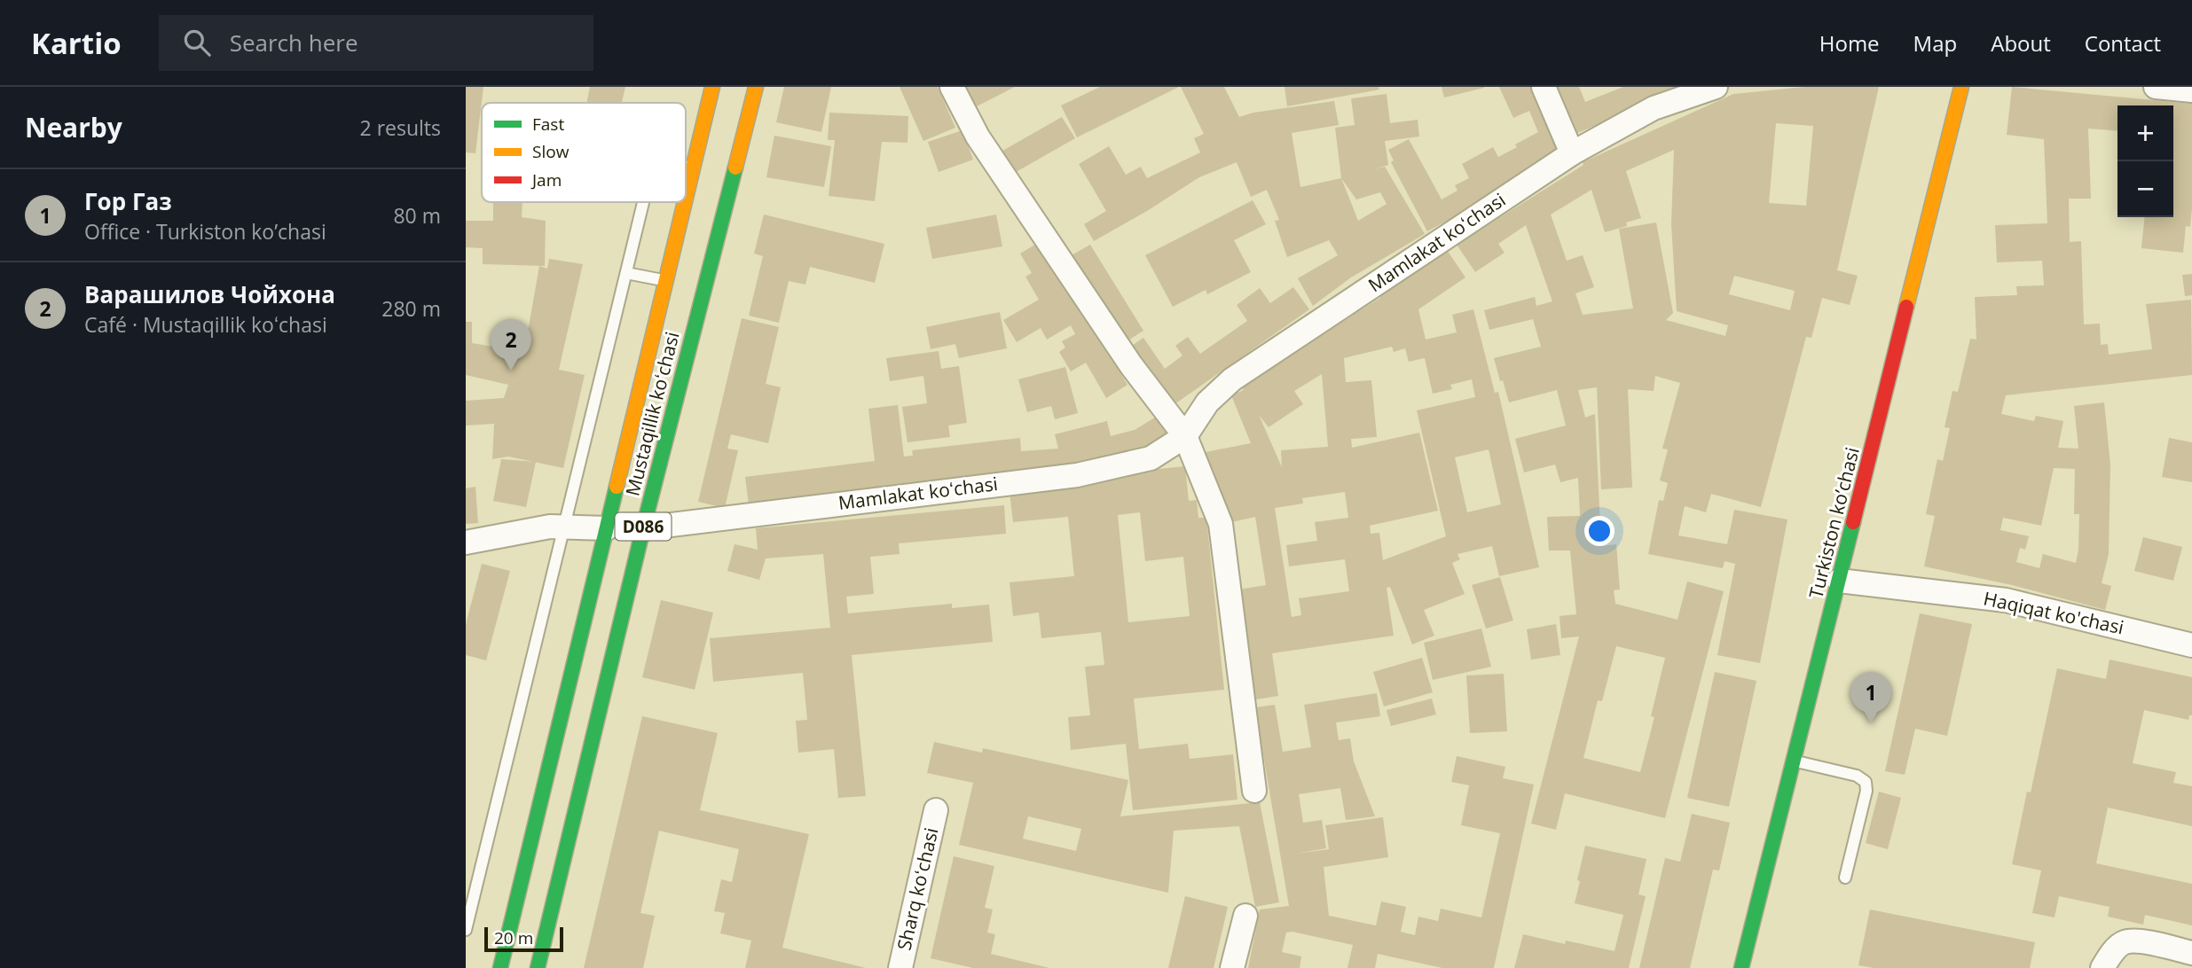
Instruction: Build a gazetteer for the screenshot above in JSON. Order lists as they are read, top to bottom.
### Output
{
  "streets": {
    "main road": ["Mustaqillik koʻchasi", "Turkiston ko’chasi", "D086"],
    "street": ["Mamlakat koʻchasi", "Haqiqat ko'chasi", "Sharq koʻchasi"]
  },
  "crossings": [
    ["Mamlakat koʻchasi", "Mustaqillik koʻchasi"],
    ["Turkiston ko’chasi", "Haqiqat ko'chasi"]
  ],
  "legend": ["Fast", "Slow", "Jam"],
  "scale_bar": "20 m",
  "page": {
    "header": "Kartio",
    "search": "Search here",
    "nav": [
      "Home",
      "Map",
      "About",
      "Contact"
    ],
    "heading": ["Nearby", "2 results"],
    "map_buttons": ["+", "−"],
    "list": [
      {
        "mark": "1",
        "name": "Гор Газ",
        "note": "Office · Turkiston ko’chasi",
        "value": "80 m"
      },
      {
        "mark": "2",
        "name": "Варашилов Чойхона",
        "note": "Café · Mustaqillik koʻchasi",
        "value": "280 m"
      }
    ],
    "pins": ["2", "1"],
    "scale": "20 m"
  }
}
